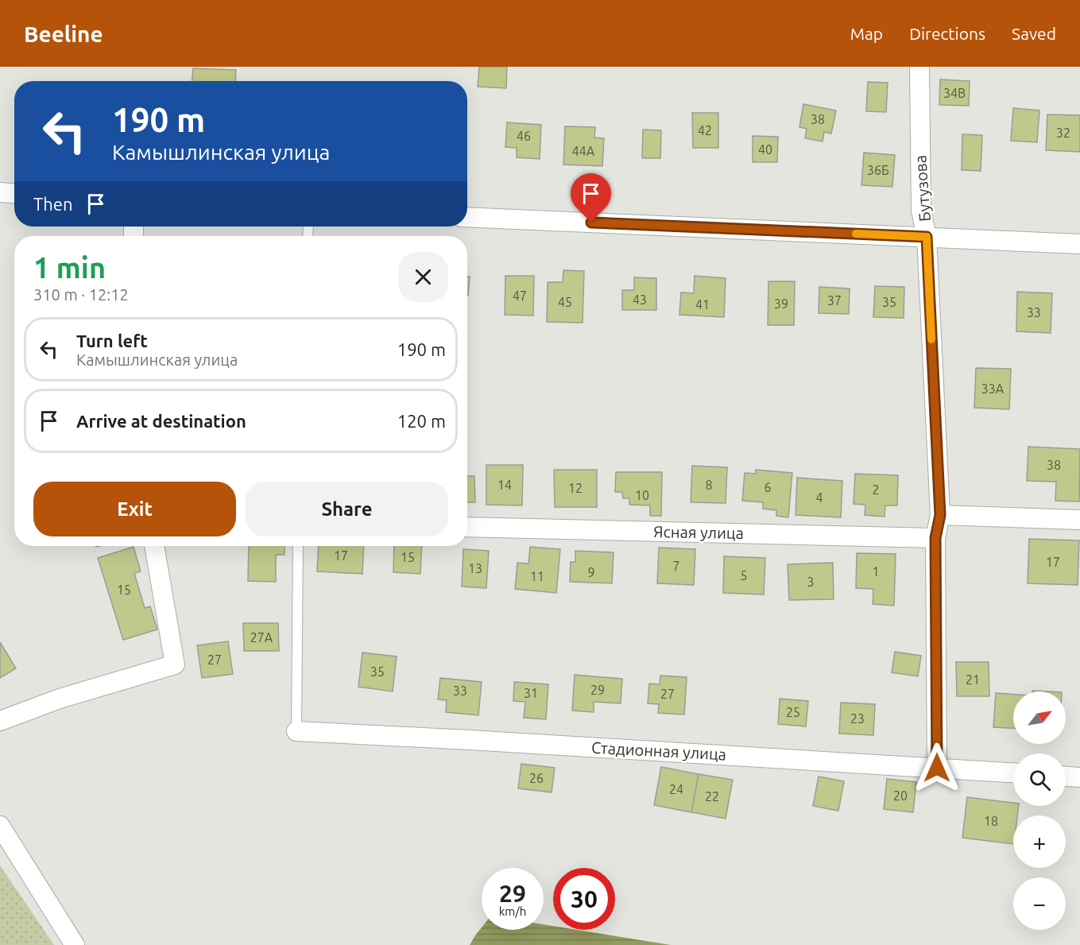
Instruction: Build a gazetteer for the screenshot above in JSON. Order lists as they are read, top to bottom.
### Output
{
  "streets": {
    "street": ["Бутузова", "Ясная улица", "Стадионная улица"]
  },
  "crossings": [
    ["Бутузова", "Ясная улица"],
    ["Бутузова", "Стадионная улица"]
  ],
  "house_numbers": [
    "34В",
    "38",
    "42",
    "32",
    "46",
    "40",
    "44А",
    "36Б",
    "47",
    "43",
    "37",
    "45",
    "35",
    "39",
    "41",
    "33",
    "33А",
    "38",
    "14",
    "8",
    "6",
    "12",
    "2",
    "10",
    "4",
    "17",
    "15",
    "17",
    "7",
    "13",
    "1",
    "9",
    "5",
    "11",
    "3",
    "15",
    "27А",
    "27",
    "35",
    "21",
    "29",
    "33",
    "31",
    "27",
    "25",
    "23",
    "26",
    "24",
    "20",
    "22",
    "18"
  ],
  "north": "top right",
  "page": {
    "header": "Beeline",
    "nav": ["Map", "Directions", "Saved"],
    "turn": ["190 m", "Камышлинская улица"],
    "then": "Then",
    "heading": ["1 min", "310 m · 12:12"],
    "list": [
      {
        "name": "Turn left",
        "note": "Камышлинская улица",
        "value": "190 m"
      },
      {
        "name": "Arrive at destination",
        "value": "120 m"
      }
    ],
    "buttons": ["Exit", "Share"],
    "map_buttons": ["+", "−"],
    "speed": "29 km/h",
    "limit": "30"
  }
}
